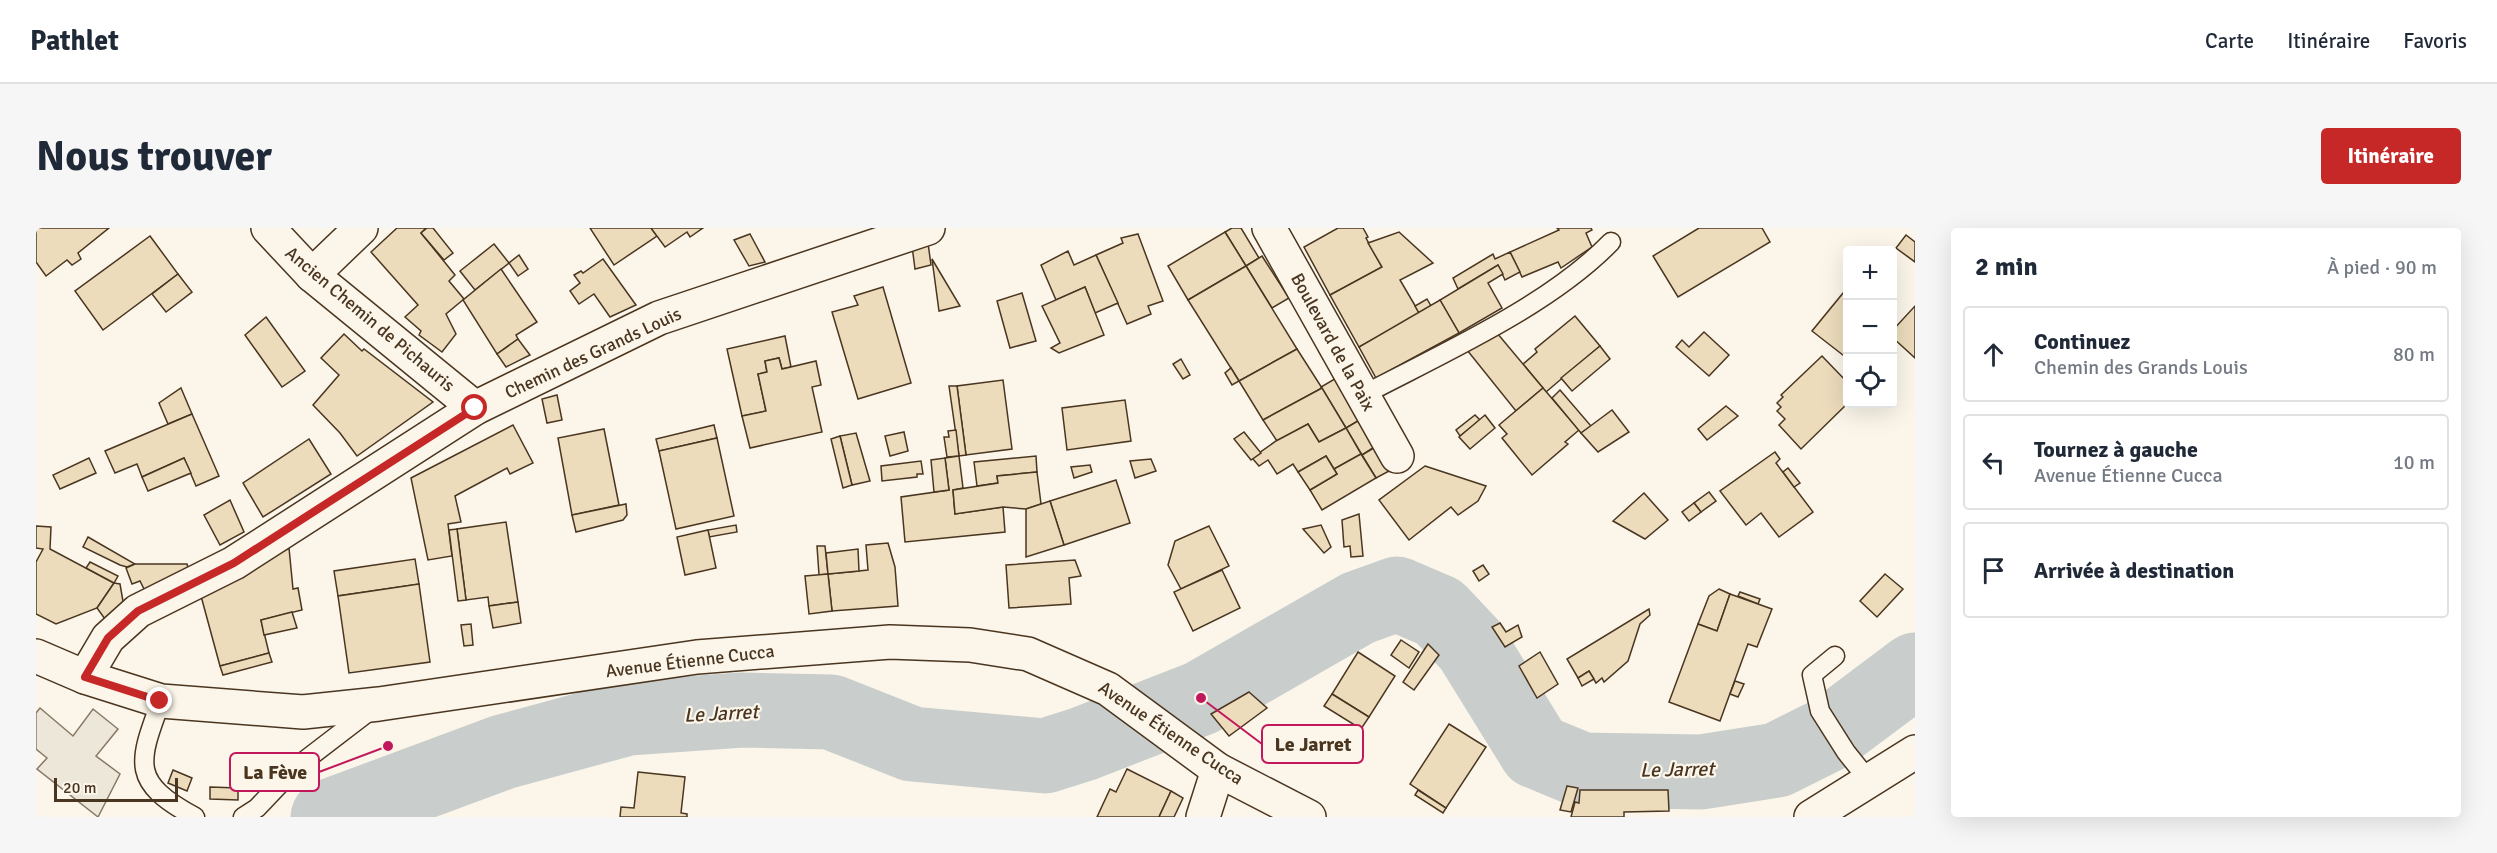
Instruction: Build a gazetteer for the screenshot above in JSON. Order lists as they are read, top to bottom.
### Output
{
  "streets": {
    "street": [
      "Ancien Chemin de Pichauris",
      "Boulevard de la Paix",
      "Chemin des Grands Louis",
      "Avenue Étienne Cucca"
    ]
  },
  "crossings": [
    ["Ancien Chemin de Pichauris", "Chemin des Grands Louis"],
    ["Chemin des Grands Louis", "Avenue Étienne Cucca"]
  ],
  "water": ["Le Jarret"],
  "places": ["Le Jarret", "La Fève"],
  "scale_bar": "20 m",
  "page": {
    "header": "Pathlet",
    "nav": ["Carte", "Itinéraire", "Favoris"],
    "buttons": "Itinéraire",
    "title": "Nous trouver",
    "heading": ["2 min", "À pied · 90 m"],
    "map_buttons": ["+", "−"],
    "list": [
      ["Continuez", "Chemin des Grands Louis", "80 m"],
      ["Tournez à gauche", "Avenue Étienne Cucca", "10 m"],
      "Arrivée à destination"
    ],
    "scale": "20 m"
  }
}
